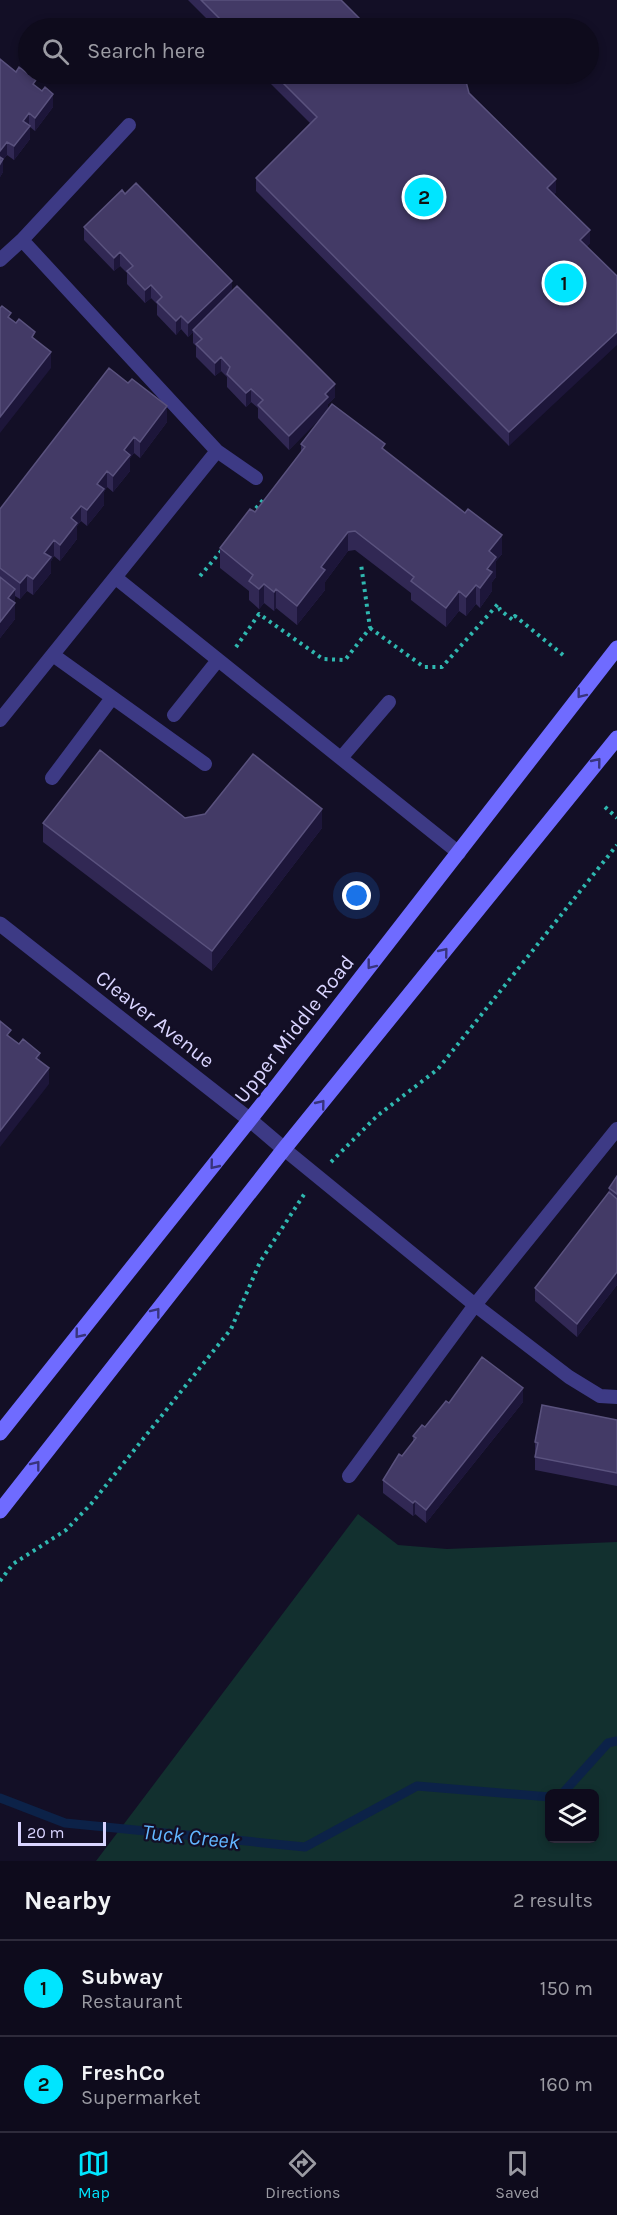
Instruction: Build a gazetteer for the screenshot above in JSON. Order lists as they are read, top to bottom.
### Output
{
  "streets": {
    "main road": ["Upper Middle Road"],
    "street": ["Cleaver Avenue"]
  },
  "crossings": [
    ["Cleaver Avenue", "Upper Middle Road"]
  ],
  "water": ["Tuck Creek"],
  "scale_bar": "20 m",
  "page": {
    "search": "Search here",
    "pins": ["2", "1"],
    "scale": "20 m",
    "heading": ["Nearby", "2 results"],
    "list": [
      {
        "mark": "1",
        "name": "Subway",
        "note": "Restaurant",
        "value": "150 m"
      },
      {
        "mark": "2",
        "name": "FreshCo",
        "note": "Supermarket",
        "value": "160 m"
      }
    ],
    "nav": ["Map", "Directions", "Saved"]
  }
}
